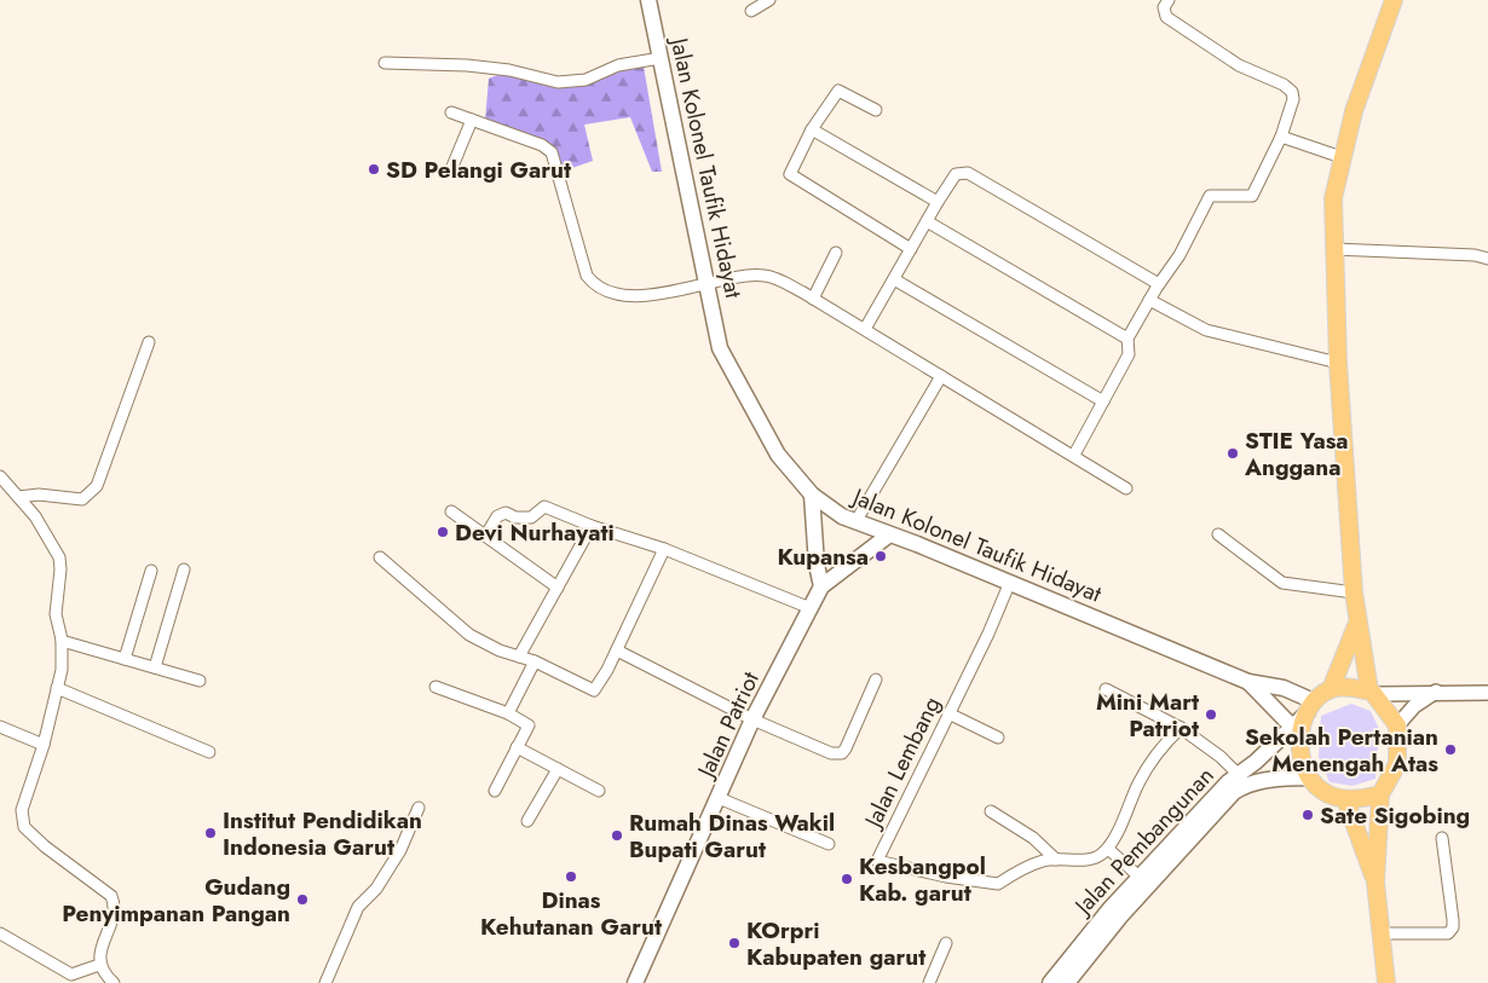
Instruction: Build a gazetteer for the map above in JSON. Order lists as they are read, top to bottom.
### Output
{
  "streets": {
    "main road": ["Jalan Kolonel Taufik Hidayat", "Jalan Patriot", "Jalan Pembangunan"],
    "street": ["Jalan Lembang"]
  },
  "crossings": [
    ["Jalan Kolonel Taufik Hidayat", "Jalan Patriot"],
    ["Jalan Kolonel Taufik Hidayat", "Jalan Lembang"]
  ],
  "places": [
    "SD Pelangi Garut",
    "STIE Yasa Anggana",
    "Devi Nurhayati",
    "Kupansa",
    "Mini Mart Patriot",
    "Sekolah Pertanian Menengah Atas",
    "Sate Sigobing",
    "Institut Pendidikan Indonesia Garut",
    "Rumah Dinas Wakil Bupati Garut",
    "Dinas Kehutanan Garut",
    "Kesbangpol Kab. garut",
    "Gudang Penyimpanan Pangan",
    "KOrpri Kabupaten garut"
  ]
}
